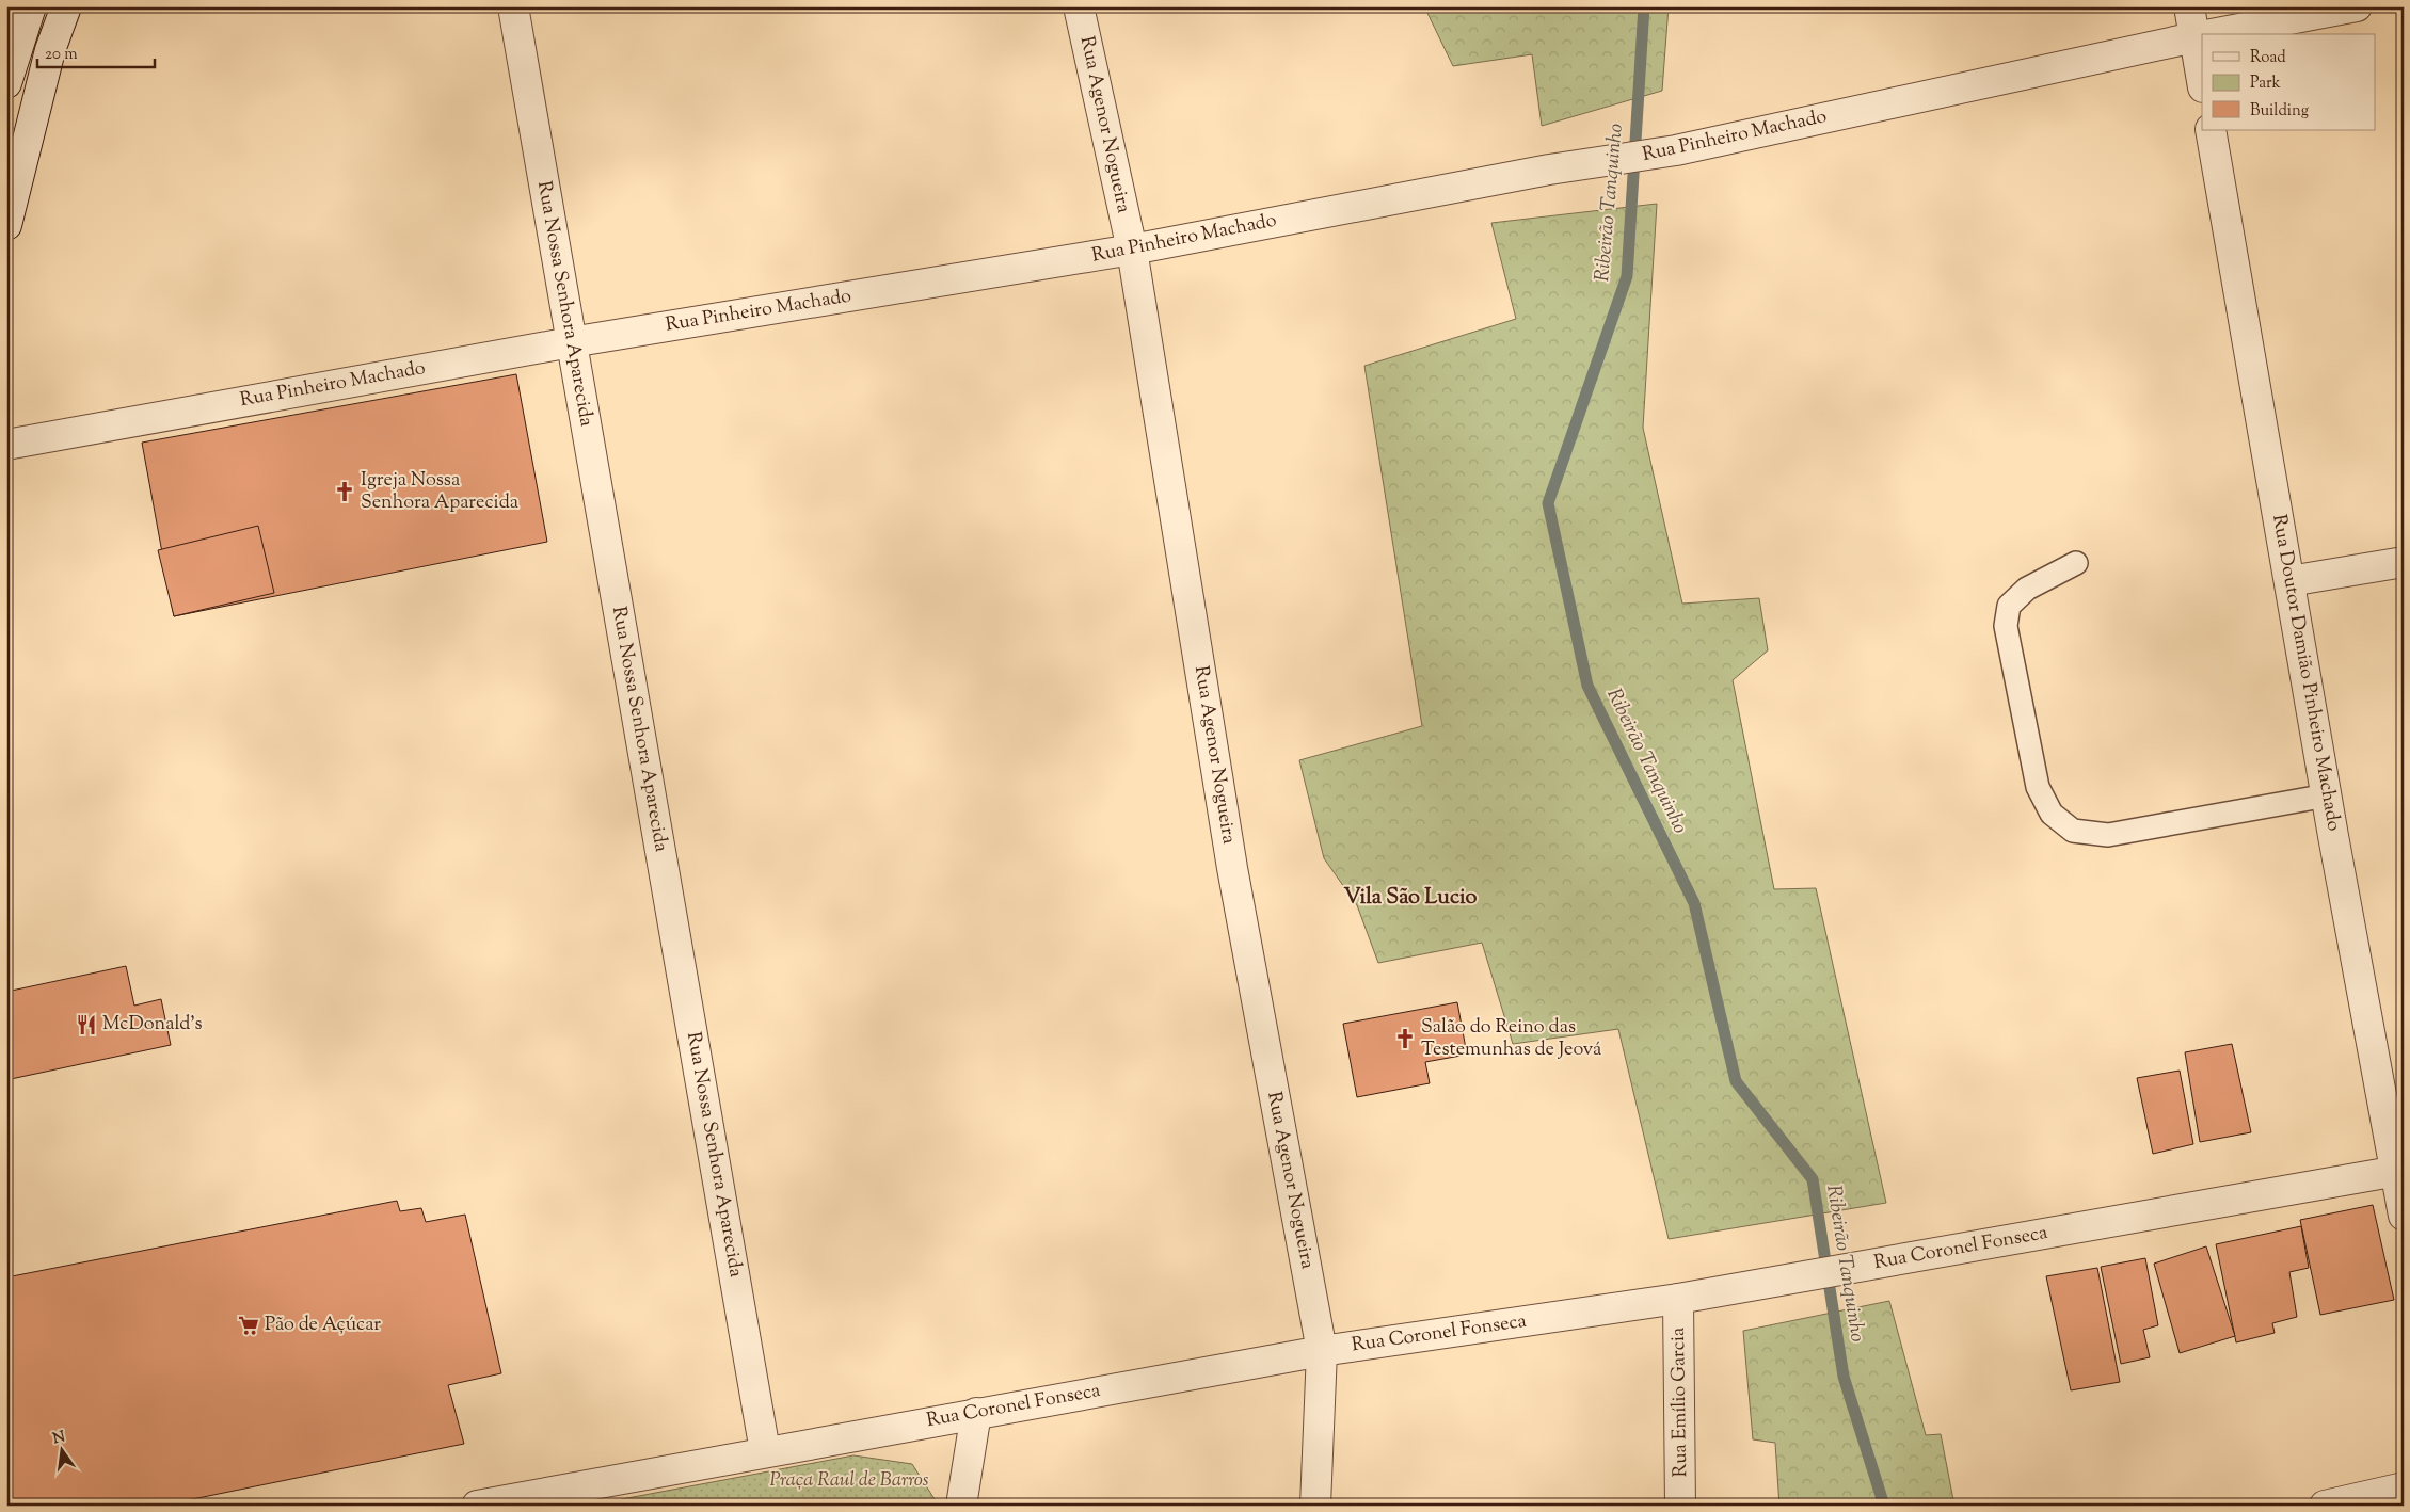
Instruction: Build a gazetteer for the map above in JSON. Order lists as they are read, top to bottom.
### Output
{
  "streets": {
    "street": [
      "Rua Agenor Nogueira",
      "Rua Pinheiro Machado",
      "Rua Nossa Senhora Aparecida",
      "Rua Doutor Damião Pinheiro Machado",
      "Rua Coronel Fonseca",
      "Rua Emílio Garcia"
    ]
  },
  "crossings": [
    ["Rua Agenor Nogueira", "Rua Pinheiro Machado"],
    ["Rua Agenor Nogueira", "Rua Coronel Fonseca"],
    ["Rua Pinheiro Machado", "Rua Nossa Senhora Aparecida"],
    ["Rua Nossa Senhora Aparecida", "Rua Coronel Fonseca"],
    ["Rua Doutor Damião Pinheiro Machado", "Rua Coronel Fonseca"],
    ["Rua Coronel Fonseca", "Rua Emílio Garcia"]
  ],
  "districts": ["Vila São Lucio"],
  "water": ["Ribeirão Tanquinho"],
  "parks": ["Praça Raul de Barros"],
  "places": {
    "church": ["Igreja Nossa Senhora Aparecida", "Salão do Reino das Testemunhas de Jeová"],
    "restaurant": ["McDonald's"],
    "supermarket": ["Pão de Açúcar"]
  },
  "legend": ["Road", "Park", "Building"],
  "scale_bar": "20 m",
  "north": "top"
}
